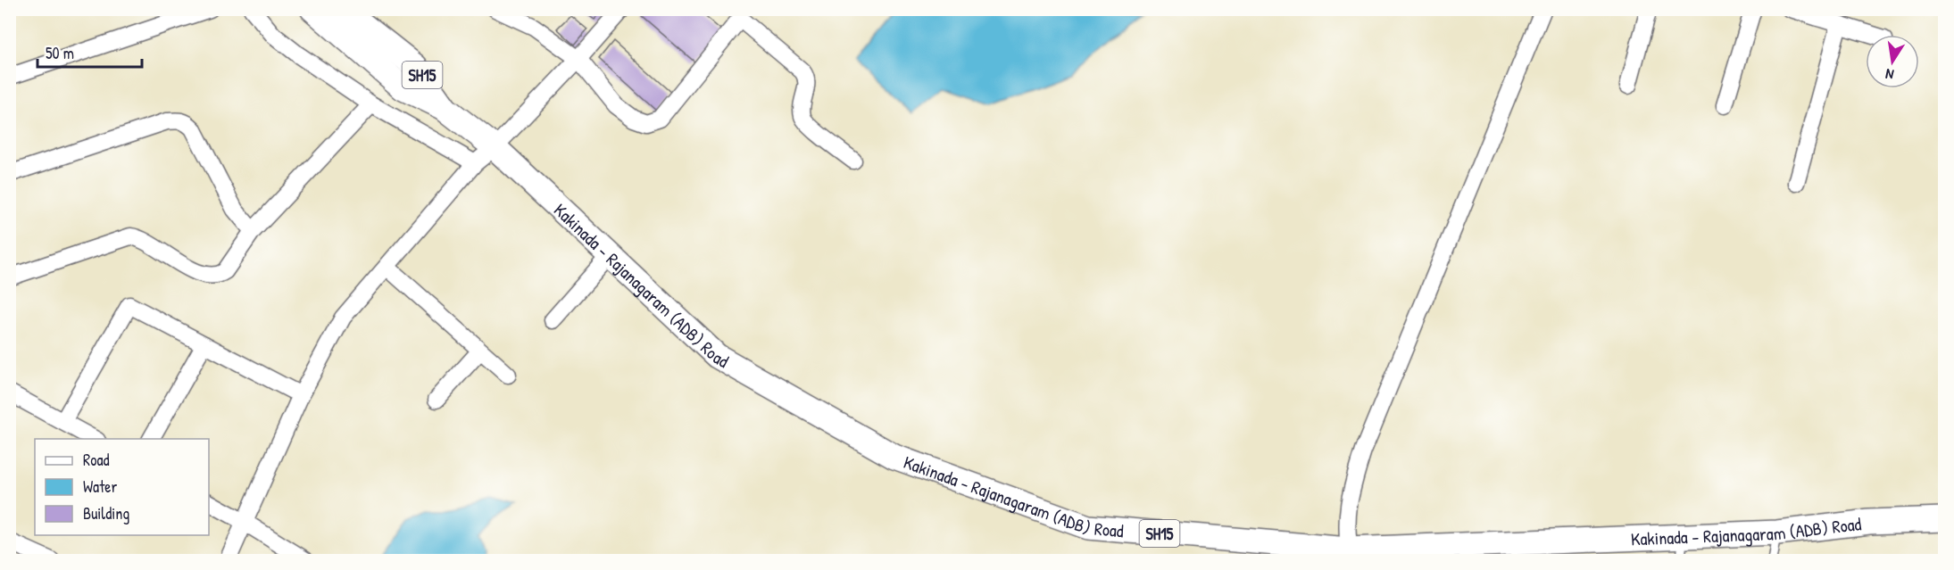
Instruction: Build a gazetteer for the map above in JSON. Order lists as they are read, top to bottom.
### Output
{
  "streets": {
    "main road": ["SH15", "Kakinada - Rajanagaram (ADB) Road"]
  },
  "crossings": [
    ["SH15", "Kakinada - Rajanagaram (ADB) Road"]
  ],
  "legend": ["Road", "Water", "Building"],
  "scale_bar": "50 m",
  "north": "bottom"
}
